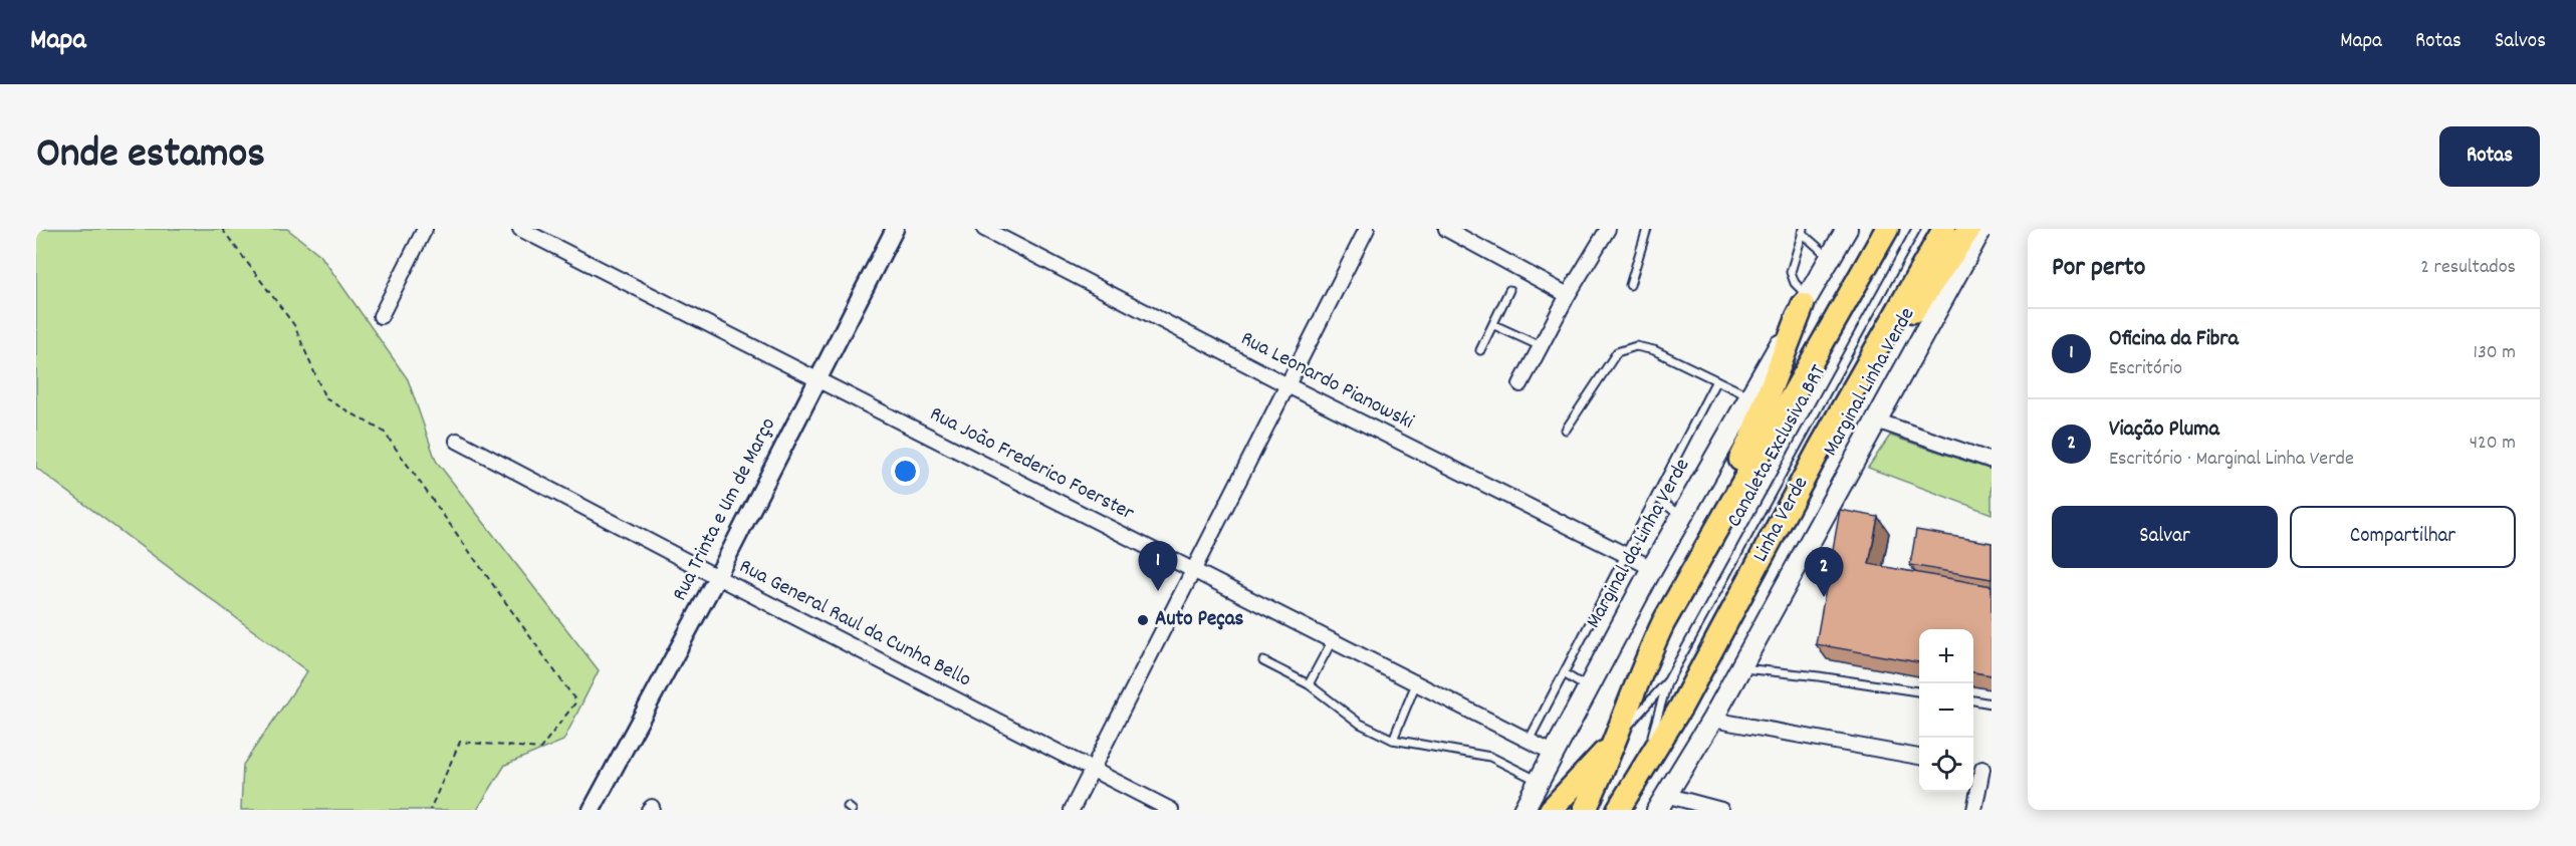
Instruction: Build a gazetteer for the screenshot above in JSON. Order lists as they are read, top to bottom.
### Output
{
  "streets": {
    "highway": ["Linha Verde"],
    "main road": ["Marginal Linha Verde", "Marginal da Linha Verde"],
    "street": [
      "Rua Leonardo Pianowski",
      "Rua João Frederico Foerster",
      "Rua Trinta e Um de Março",
      "Rua General Raul da Cunha Bello"
    ],
    "lane": ["Canaleta Exclusiva BRT"]
  },
  "crossings": [
    ["Rua Leonardo Pianowski", "Marginal da Linha Verde"],
    ["Canaleta Exclusiva BRT", "Linha Verde"],
    ["Rua João Frederico Foerster", "Rua Trinta e Um de Março"],
    ["Rua João Frederico Foerster", "Marginal da Linha Verde"],
    ["Rua Trinta e Um de Março", "Rua General Raul da Cunha Bello"]
  ],
  "places": ["Auto Peças"],
  "page": {
    "header": "Mapa",
    "nav": ["Mapa", "Rotas", "Salvos"],
    "title": "Onde estamos",
    "buttons": [
      "Rotas",
      ["Salvar", "Compartilhar"]
    ],
    "heading": ["Por perto", "2 resultados"],
    "list": [
      {
        "mark": "1",
        "name": "Oficina da Fibra",
        "note": "Escritório",
        "value": "130 m"
      },
      {
        "mark": "2",
        "name": "Viação Pluma",
        "note": "Escritório · Marginal Linha Verde",
        "value": "420 m"
      }
    ],
    "pins": ["1", "2"],
    "map_buttons": ["+", "−"]
  }
}
